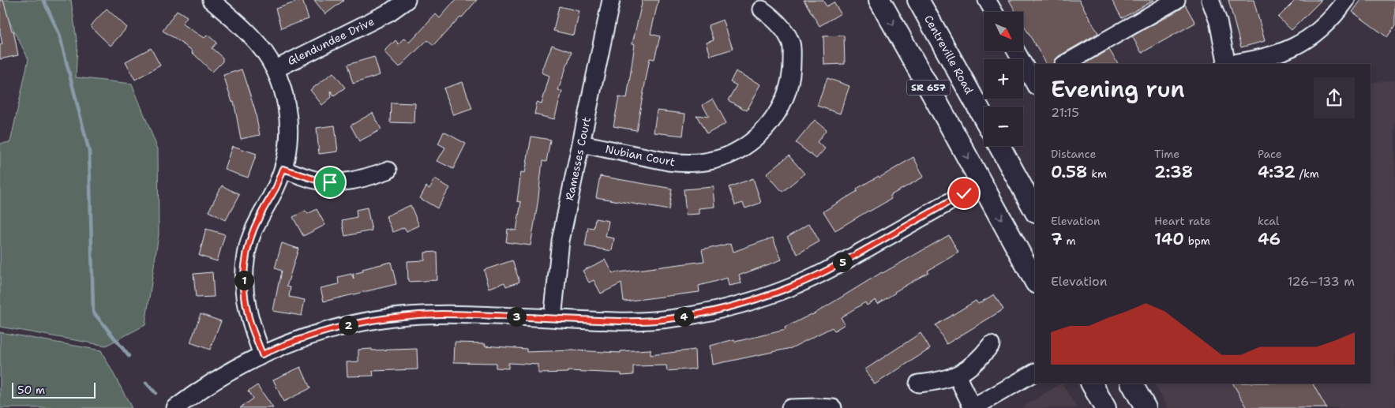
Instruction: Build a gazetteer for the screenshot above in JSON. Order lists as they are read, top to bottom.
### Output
{
  "streets": {
    "main road": ["Centreville Road", "SR 657"],
    "street": ["Glendundee Drive", "Nubian Court", "Ramesses Court"]
  },
  "crossings": [
    ["Nubian Court", "Ramesses Court"]
  ],
  "scale_bar": "50 m",
  "north": "bottom right",
  "page": {
    "map_buttons": ["+", "−"],
    "heading": ["Evening run", "21:15"],
    "stats": [
      ["Distance", "0.58 km"],
      ["Time", "2:38"],
      ["Pace", "4:32 /km"],
      ["Elevation", "7 m"],
      ["Heart rate", "140 bpm"],
      ["kcal", "46"]
    ],
    "pins": [
      "5",
      "1",
      "3",
      "4",
      "2"
    ],
    "chart": ["Elevation", "126–133 m"],
    "scale": "50 m"
  }
}
